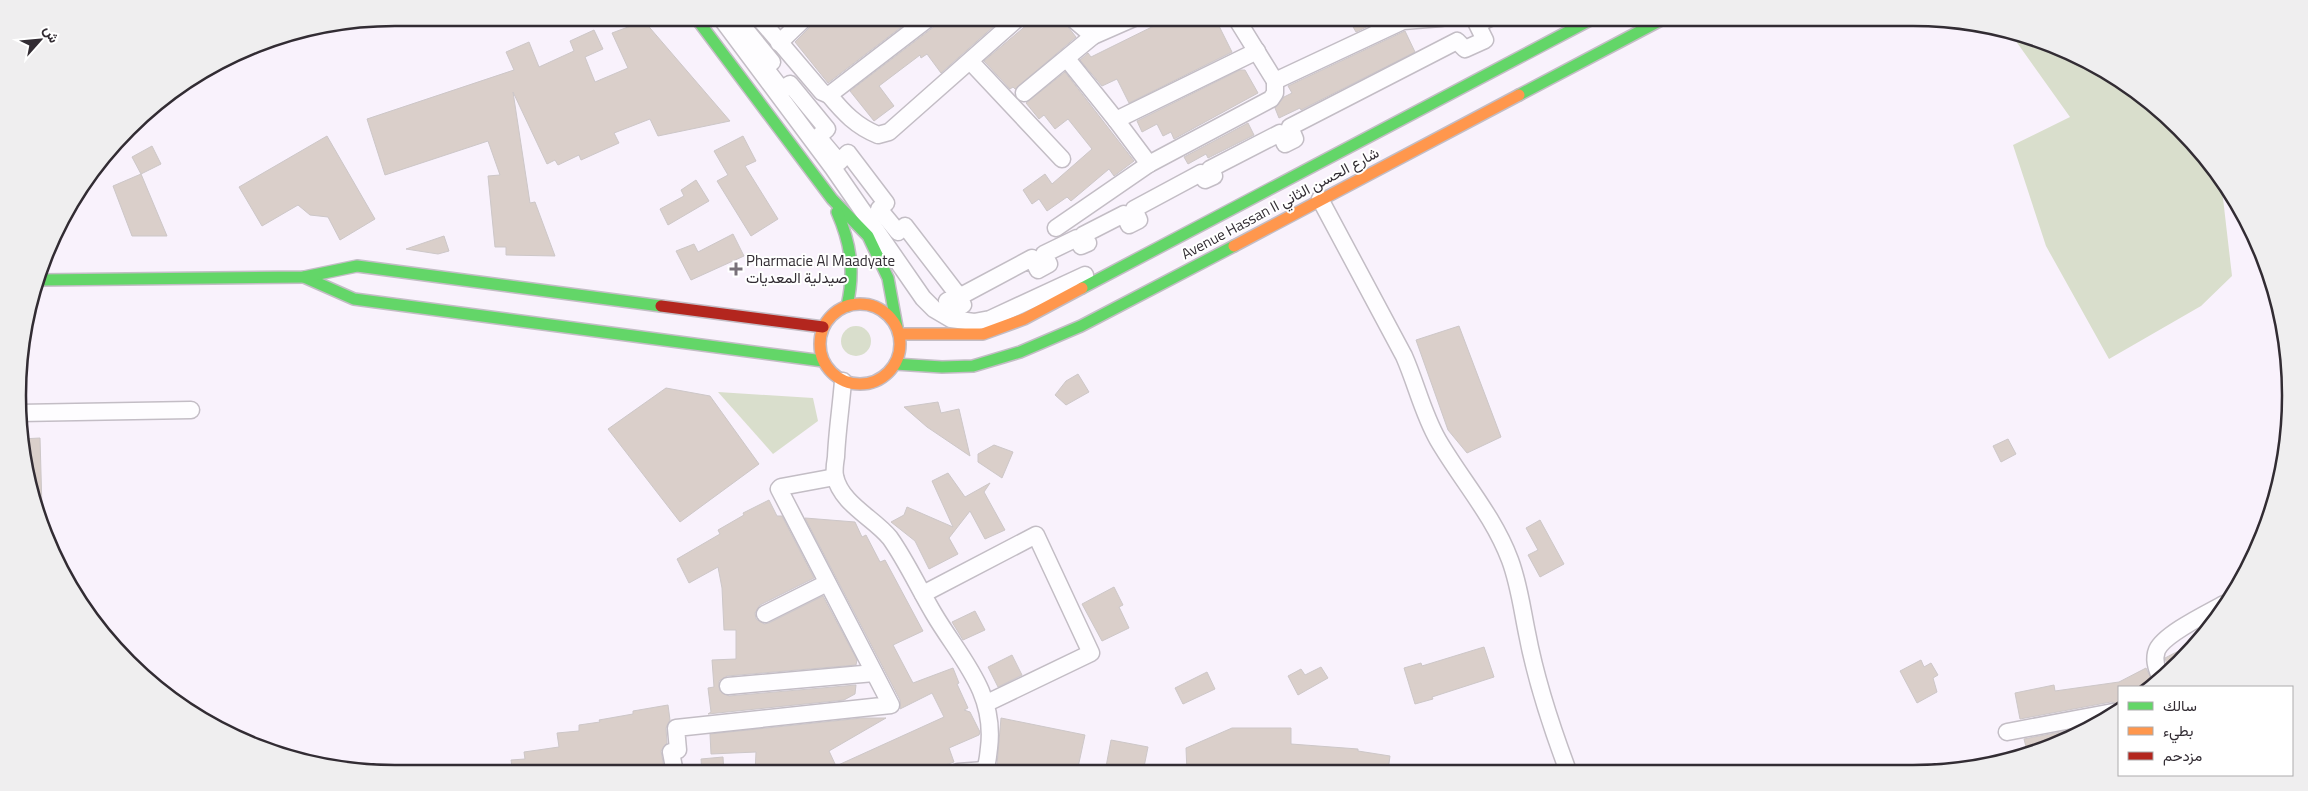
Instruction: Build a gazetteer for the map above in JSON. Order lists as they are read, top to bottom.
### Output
{
  "streets": {
    "main road": ["Avenue Hassan II شارع الحسن الثاني"]
  },
  "places": {
    "health": ["Pharmacie Al Maadyate صيدلية المعديات"]
  },
  "legend": ["سالك", "بطيء", "مزدحم"],
  "north": "top right"
}
